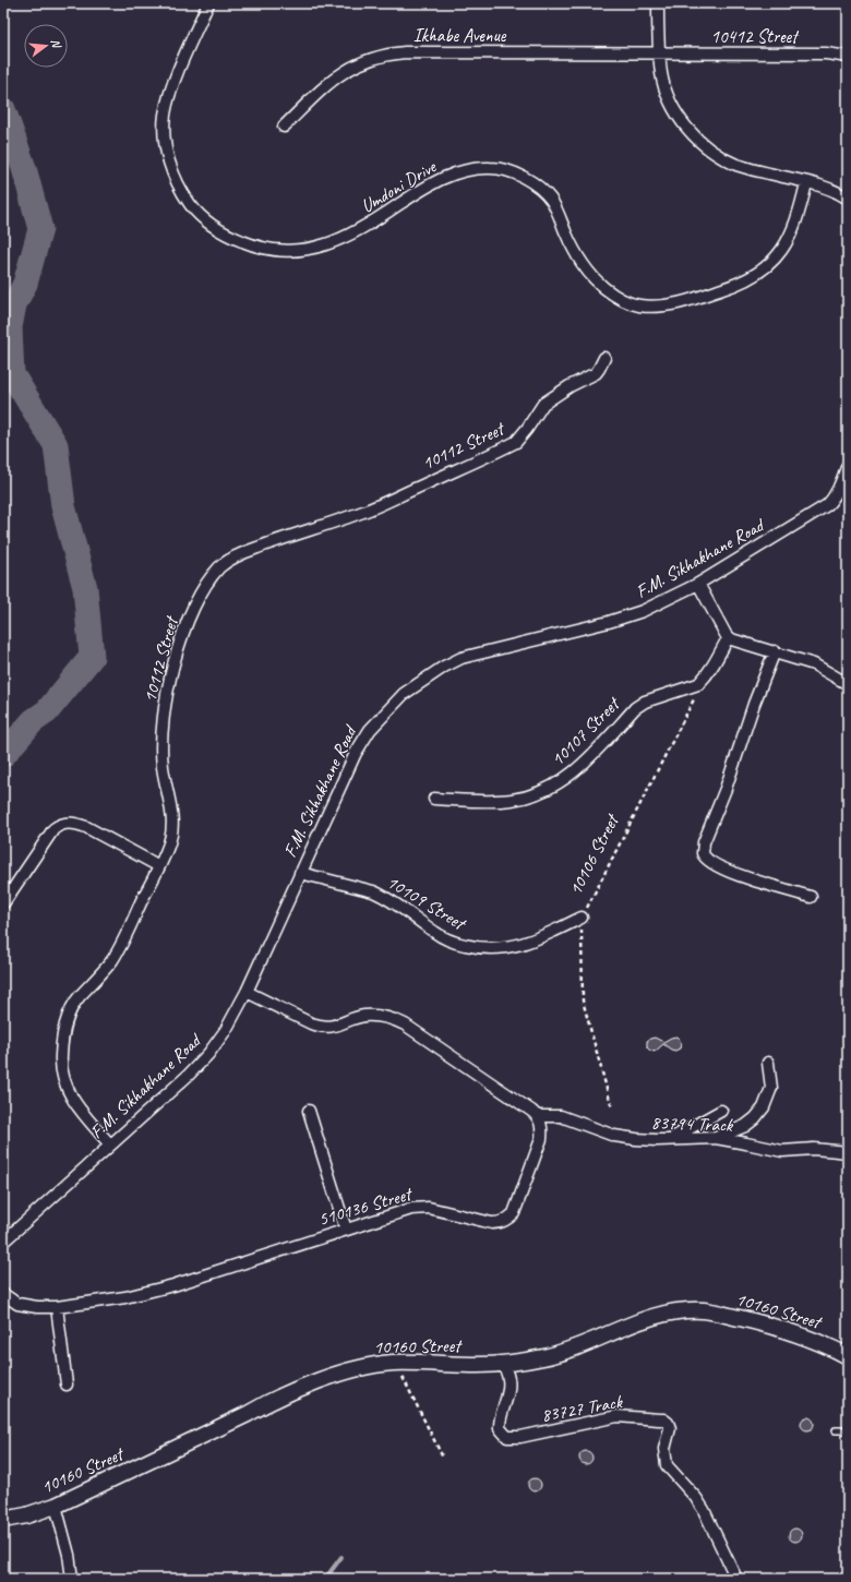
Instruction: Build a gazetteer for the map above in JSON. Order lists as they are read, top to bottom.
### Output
{
  "streets": {
    "street": [
      "Ikhabe Avenue",
      "10412 Street",
      "Umdoni Drive",
      "10112 Street",
      "F.M. Sikhakhane Road",
      "10107 Street",
      "10109 Street",
      "83794 Track",
      "510136 Street",
      "10160 Street",
      "83727 Track"
    ],
    "path": ["10106 Street"]
  },
  "crossings": [
    ["Ikhabe Avenue", "10412 Street"],
    ["10112 Street", "F.M. Sikhakhane Road"],
    ["F.M. Sikhakhane Road", "10109 Street"],
    ["10107 Street", "10106 Street"],
    ["10106 Street", "10109 Street"],
    ["83794 Track", "510136 Street"],
    ["10160 Street", "83727 Track"]
  ],
  "north": "right"
}
